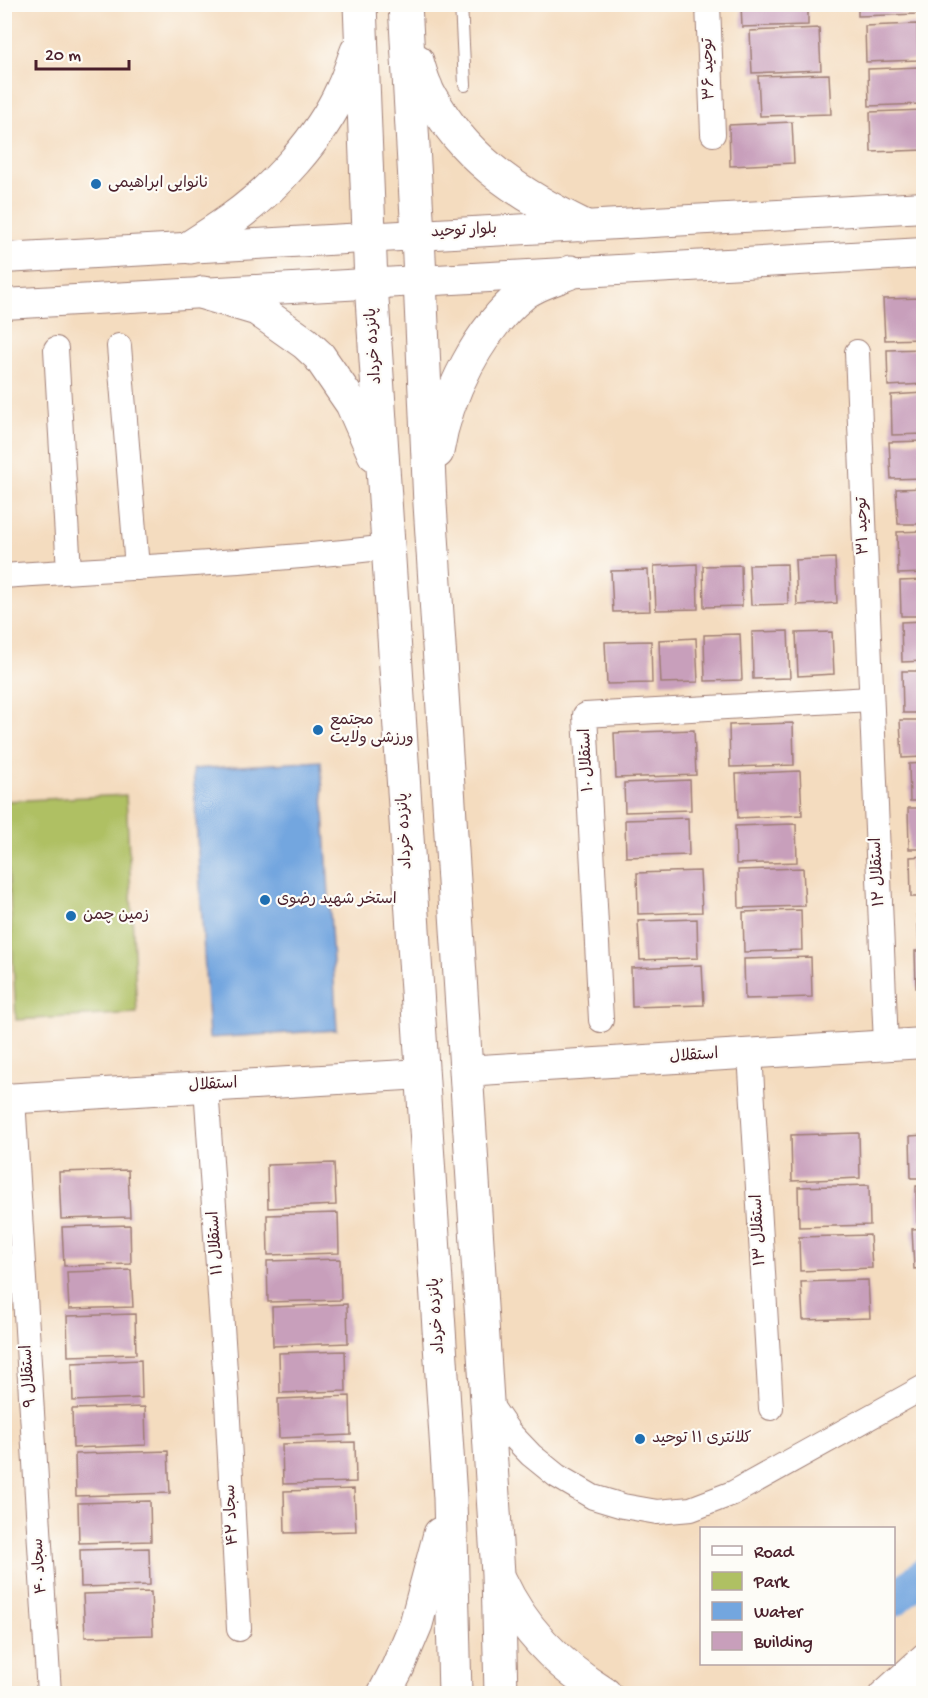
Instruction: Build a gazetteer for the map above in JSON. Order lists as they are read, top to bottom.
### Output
{
  "streets": {
    "main road": ["پانزده خرداد"],
    "street": [
      "توحید ۳۶",
      "بلوار توحید",
      "توحید ۳۱",
      "استقلال ۱۰",
      "استقلال ۱۲",
      "استقلال",
      "استقلال ۱۳",
      "استقلال ۱۱",
      "استقلال ۹",
      "سجاد ۴۲",
      "سجاد ۴۰"
    ]
  },
  "crossings": [
    ["بلوار توحید", "پانزده خرداد"],
    ["پانزده خرداد", "استقلال"],
    ["توحید ۳۱", "استقلال ۱۰"],
    ["توحید ۳۱", "استقلال ۱۲"],
    ["استقلال ۱۰", "استقلال ۱۲"],
    ["استقلال ۱۲", "استقلال"],
    ["استقلال", "استقلال ۱۳"],
    ["استقلال", "استقلال ۱۱"],
    ["استقلال", "استقلال ۹"],
    ["استقلال ۱۱", "سجاد ۴۲"],
    ["استقلال ۹", "سجاد ۴۰"]
  ],
  "places": [
    "نانوایی ابراهیمی",
    "مجتمع ورزشی ولایت",
    "استخر شهید رضوی",
    "زمین چمن",
    "کلانتری ۱۱ توحید"
  ],
  "legend": [
    "Road",
    "Park",
    "Water",
    "Building"
  ],
  "scale_bar": "20 m"
}
